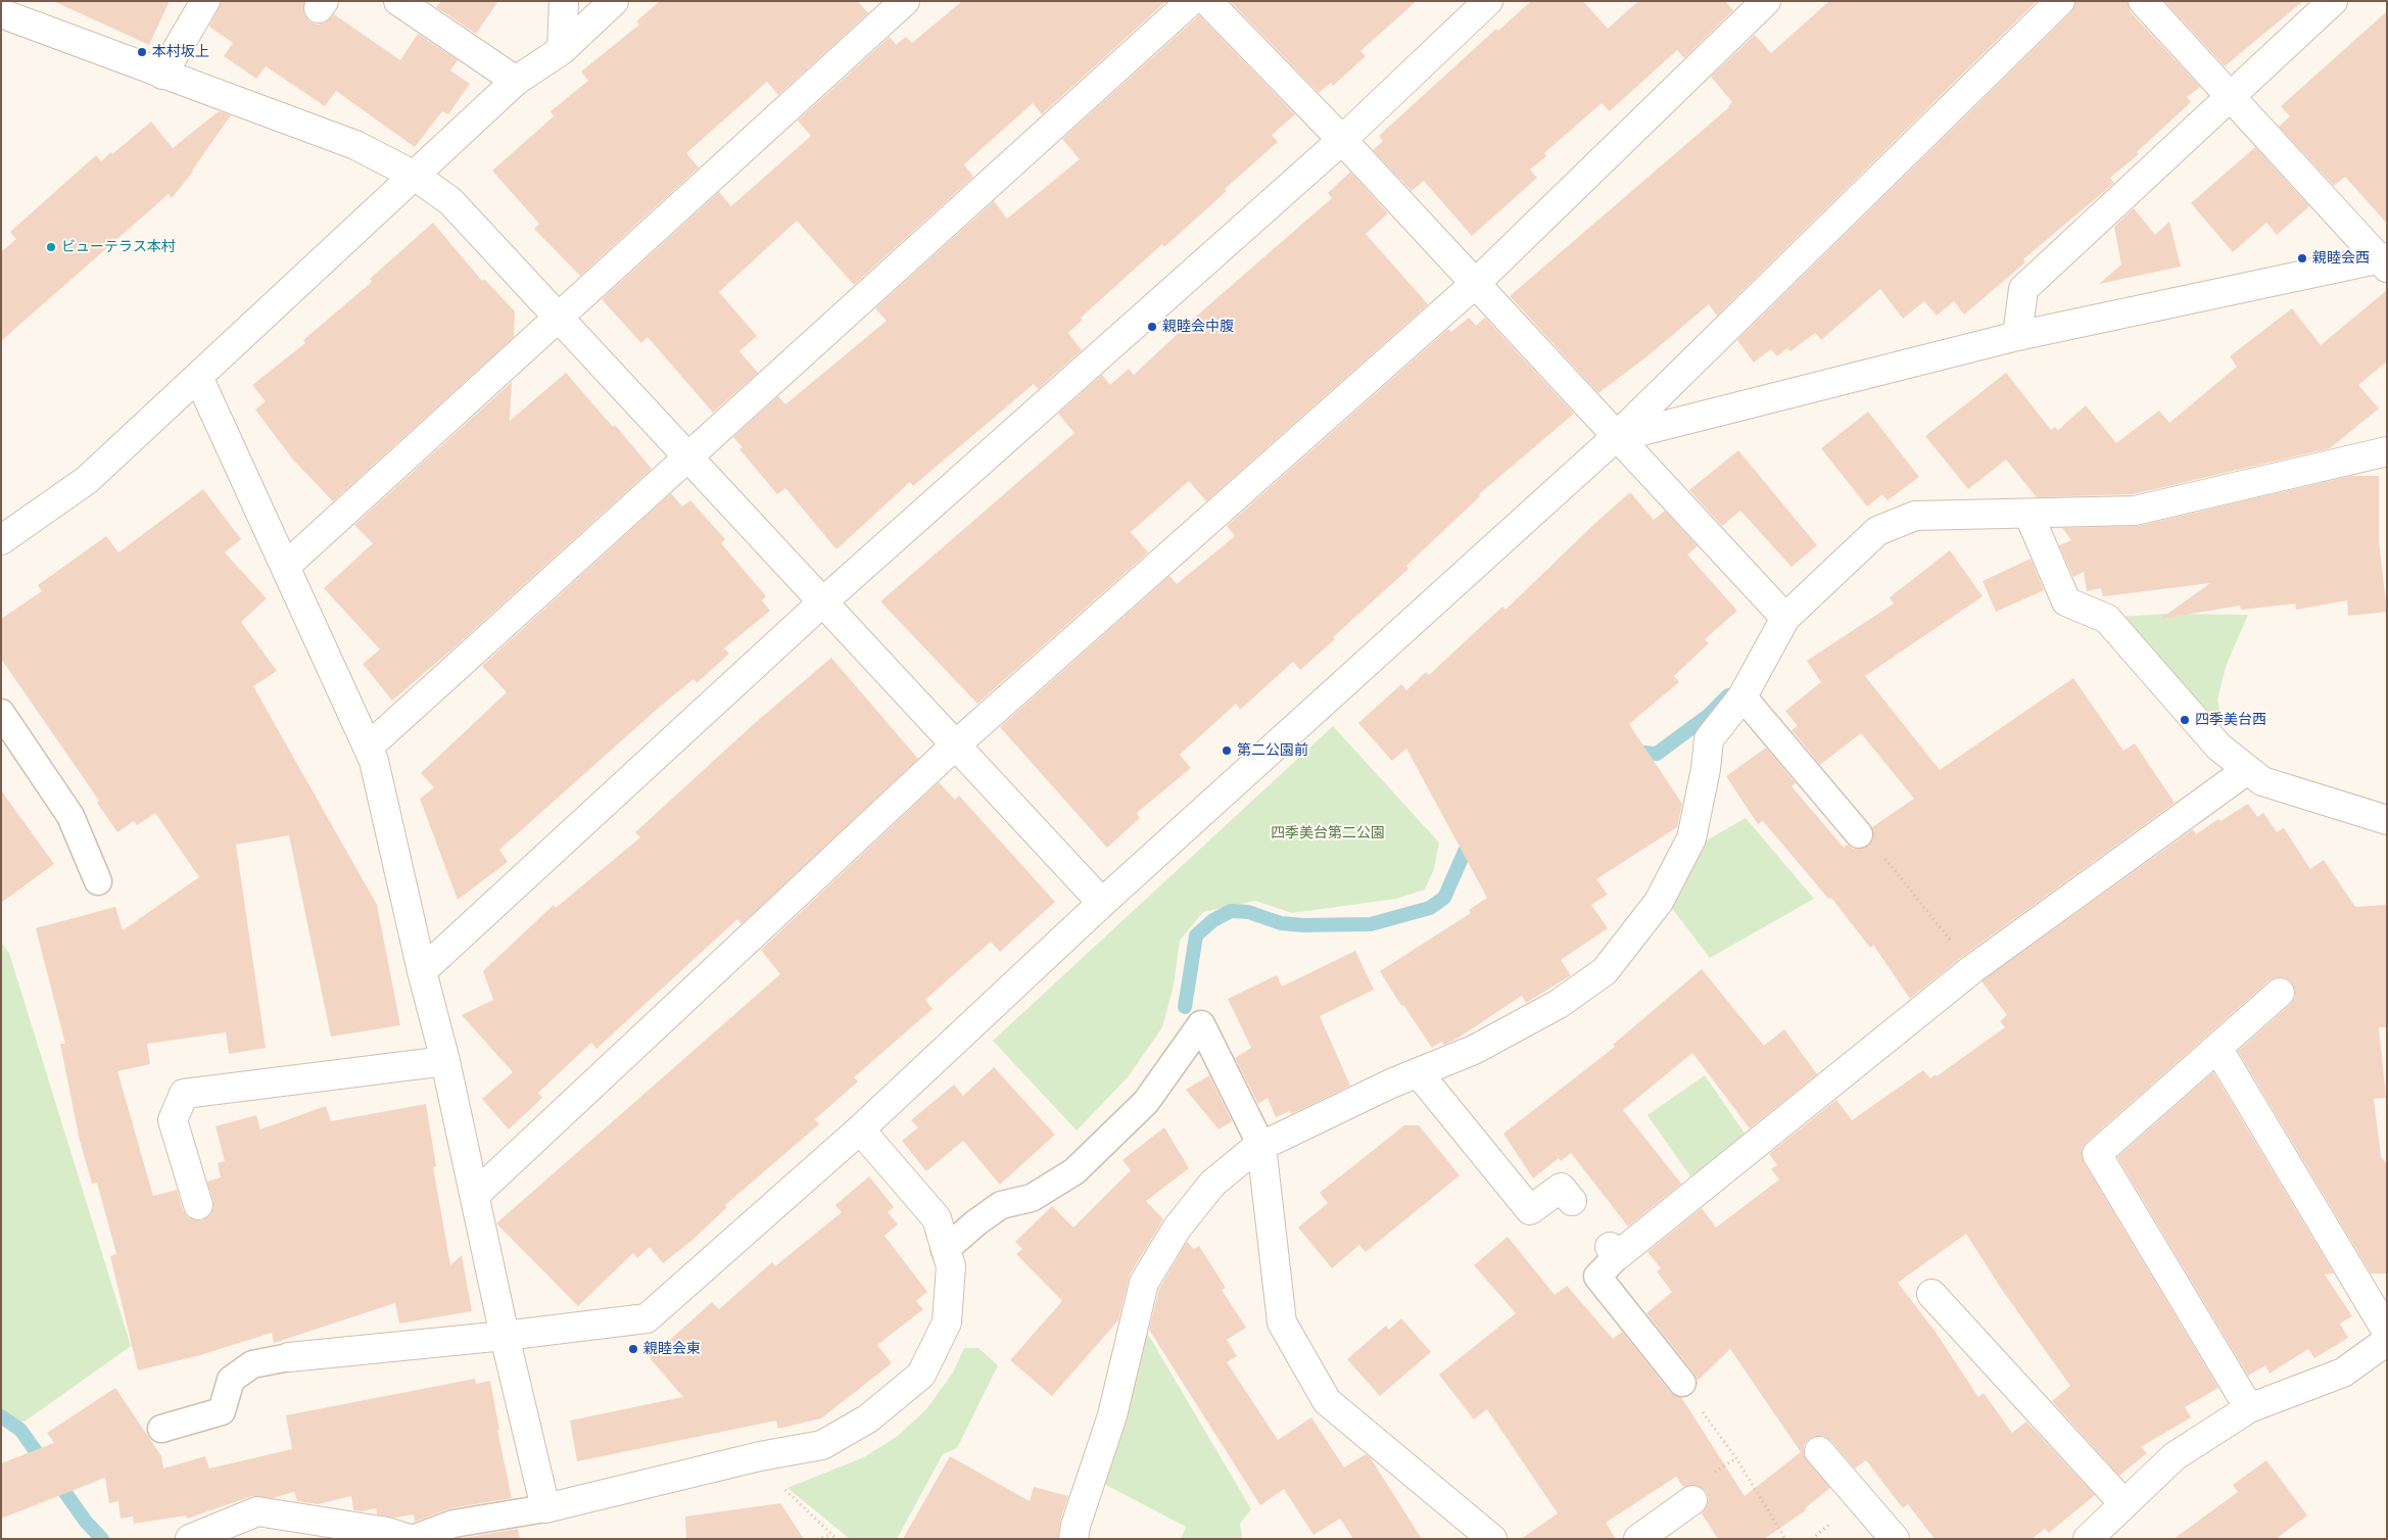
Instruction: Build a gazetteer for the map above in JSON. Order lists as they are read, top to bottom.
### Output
{
  "parks": ["四季美台第二公園"],
  "places": [
    "本村坂上",
    "ビューテラス本村",
    "親睦会西",
    "親睦会中腹",
    "四季美台西",
    "第二公園前",
    "親睦会東"
  ]
}
